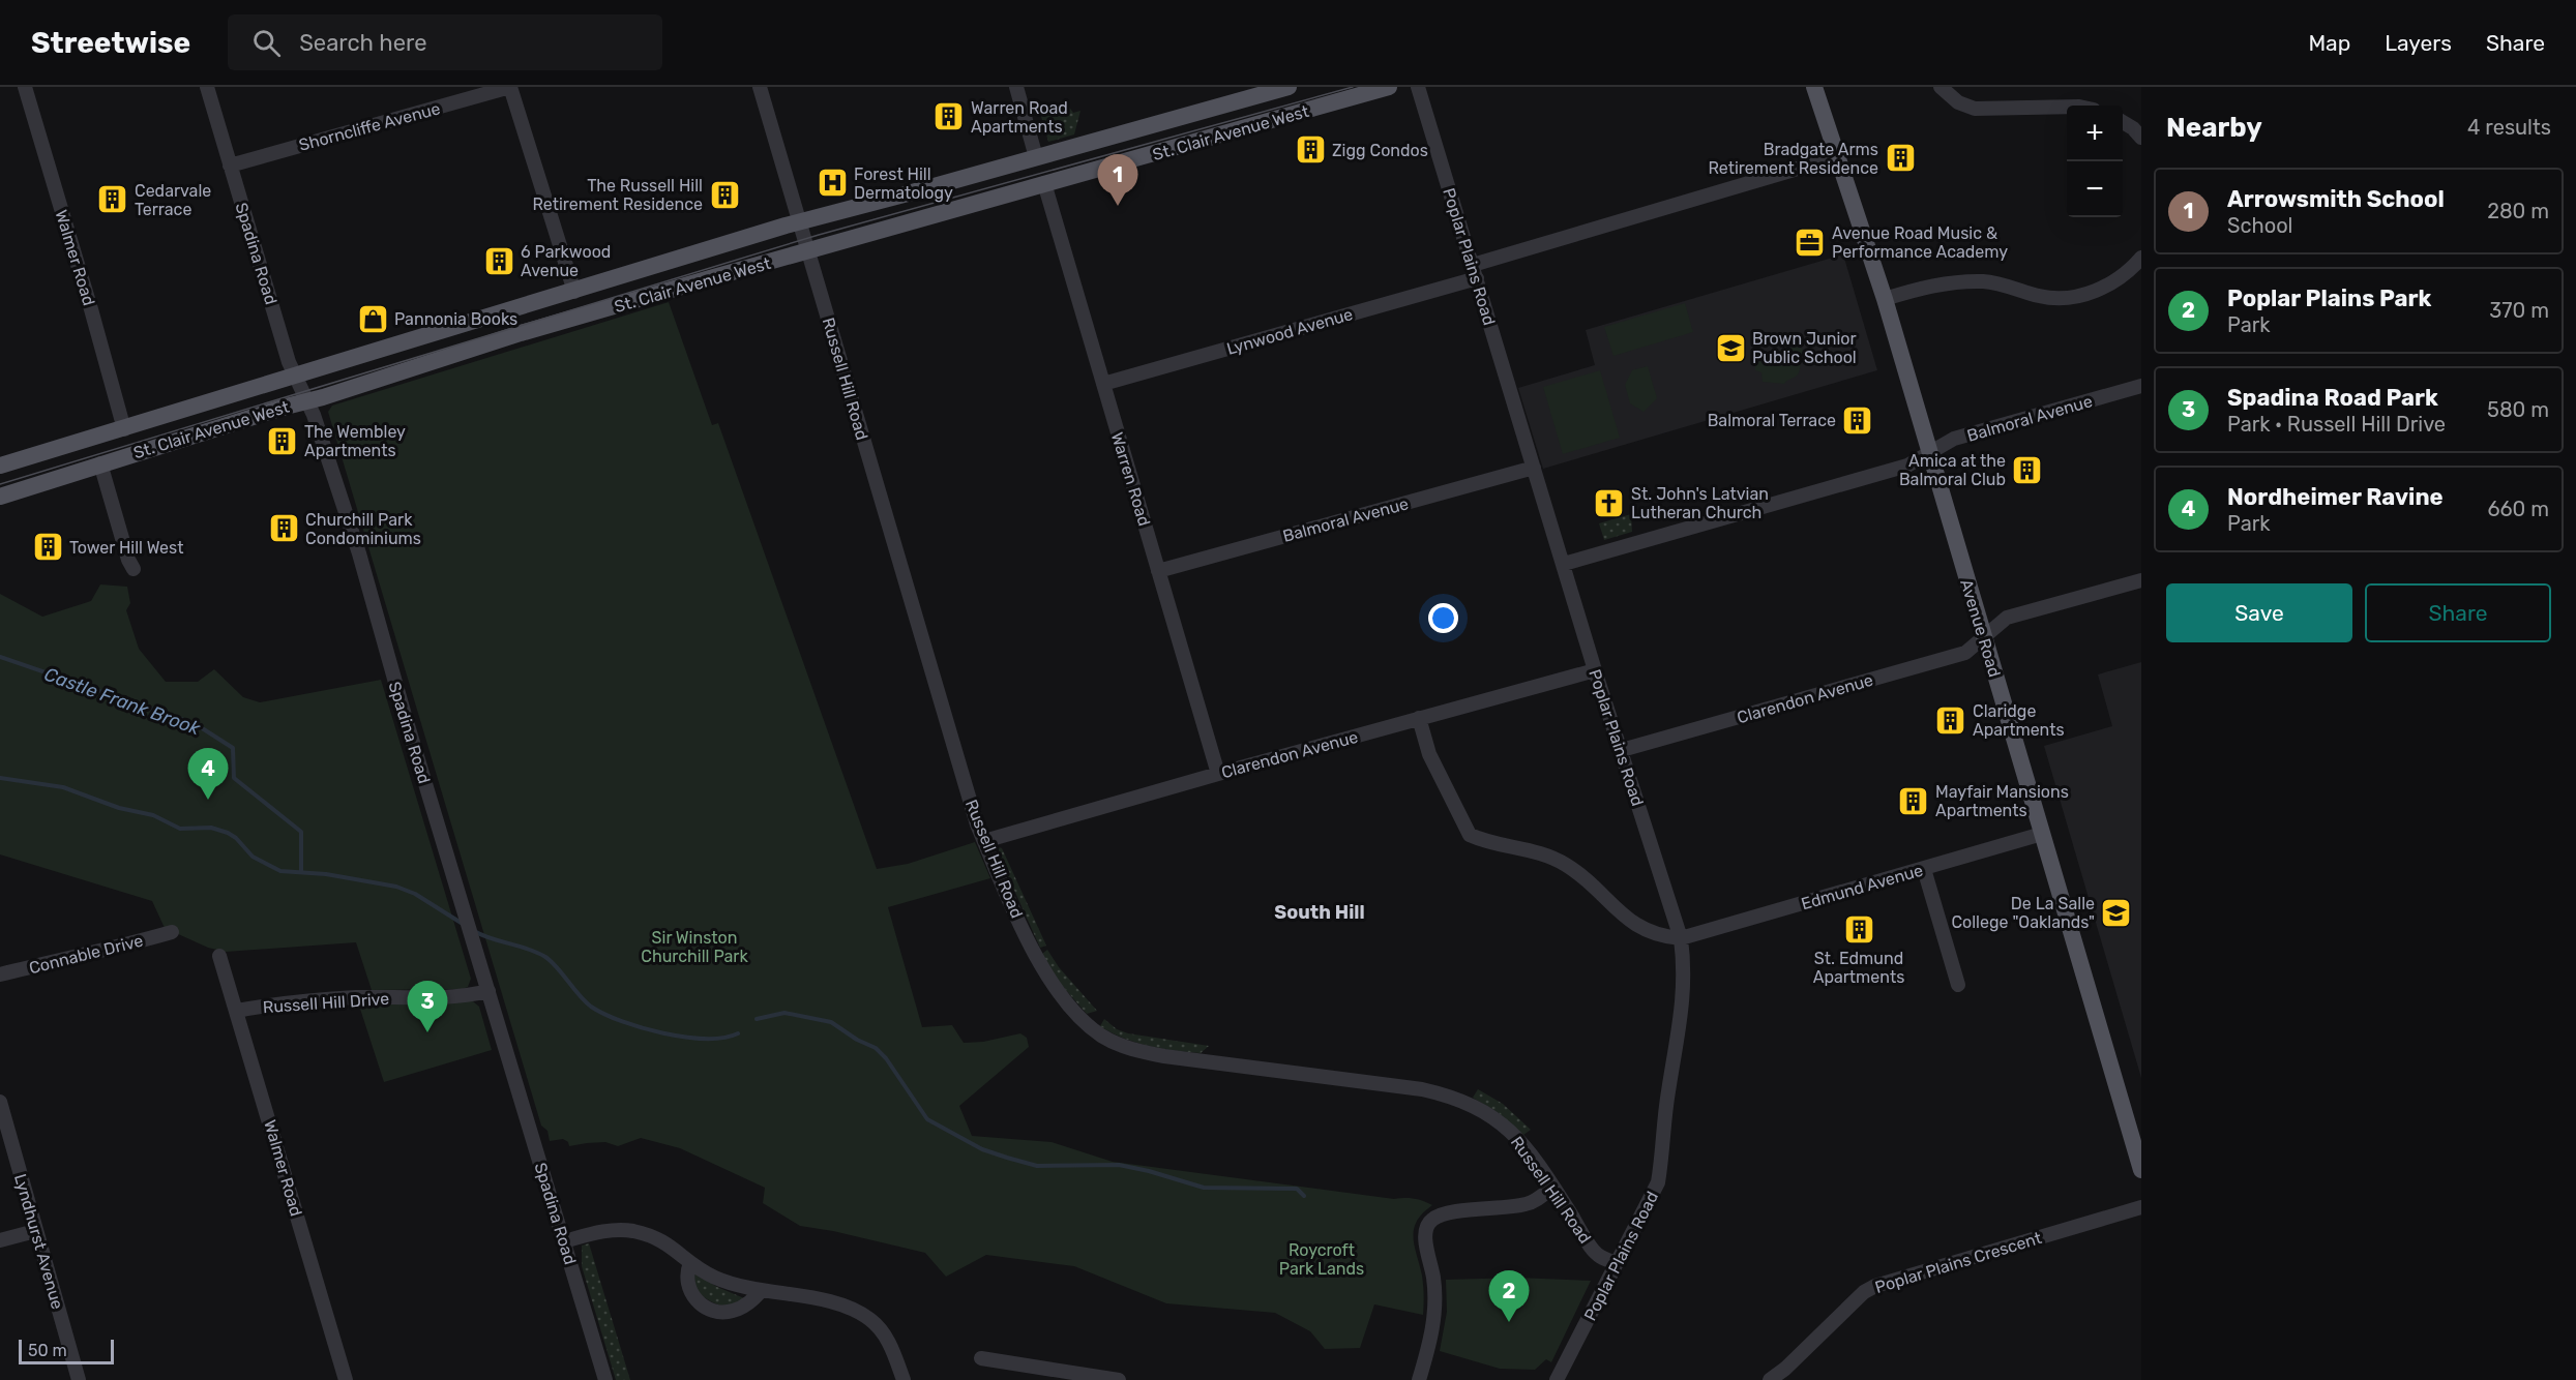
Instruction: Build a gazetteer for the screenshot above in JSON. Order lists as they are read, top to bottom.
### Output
{
  "streets": {
    "main road": ["St. Clair Avenue West", "Avenue Road"],
    "street": [
      "Shorncliffe Avenue",
      "Spadina Road",
      "Poplar Plains Road",
      "Walmer Road",
      "Lynwood Avenue",
      "Russell Hill Road",
      "Balmoral Avenue",
      "Warren Road",
      "Clarendon Avenue",
      "Edmund Avenue",
      "Connable Drive",
      "Russell Hill Drive",
      "Lyndhurst Avenue",
      "Poplar Plains Crescent"
    ]
  },
  "crossings": [
    ["Shorncliffe Avenue", "Spadina Road"],
    ["St. Clair Avenue West", "Spadina Road"],
    ["St. Clair Avenue West", "Walmer Road"],
    ["St. Clair Avenue West", "Russell Hill Road"],
    ["St. Clair Avenue West", "Warren Road"],
    ["Spadina Road", "Russell Hill Drive"],
    ["Poplar Plains Road", "Lynwood Avenue"],
    ["Poplar Plains Road", "Russell Hill Road"],
    ["Poplar Plains Road", "Balmoral Avenue"],
    ["Poplar Plains Road", "Clarendon Avenue"],
    ["Poplar Plains Road", "Edmund Avenue"],
    ["Walmer Road", "Russell Hill Drive"],
    ["Lynwood Avenue", "Warren Road"],
    ["Lynwood Avenue", "Avenue Road"],
    ["Russell Hill Road", "Clarendon Avenue"],
    ["Balmoral Avenue", "Warren Road"],
    ["Balmoral Avenue", "Avenue Road"],
    ["Warren Road", "Clarendon Avenue"],
    ["Avenue Road", "Clarendon Avenue"],
    ["Avenue Road", "Edmund Avenue"]
  ],
  "districts": ["South Hill"],
  "water": ["Castle Frank Brook"],
  "parks": ["Sir Winston Churchill Park", "Roycroft Park Lands"],
  "places": {
    "building": [
      "Warren Road Apartments",
      "Zigg Condos",
      "Bradgate Arms Retirement Residence",
      "The Russell Hill Retirement Residence",
      "Cedarvale Terrace",
      "6 Parkwood Avenue",
      "Balmoral Terrace",
      "The Wembley Apartments",
      "Amica at the Balmoral Club",
      "Churchill Park Condominiums",
      "Tower Hill West",
      "Claridge Apartments",
      "Mayfair Mansions Apartments",
      "St. Edmund Apartments"
    ],
    "hospital": ["Forest Hill Dermatology"],
    "office": ["Avenue Road Music & Performance Academy"],
    "shop": ["Pannonia Books"],
    "school or university": ["Brown Junior Public School", "De La Salle College \"Oaklands\""],
    "church": ["St. John's Latvian Lutheran Church"]
  },
  "scale_bar": "50 m",
  "page": {
    "header": "Streetwise",
    "search": "Search here",
    "nav": ["Map", "Layers", "Share"],
    "heading": ["Nearby", "4 results"],
    "map_buttons": ["+", "−"],
    "pins": [
      "1",
      "4",
      "3",
      "2"
    ],
    "list": [
      {
        "mark": "1",
        "name": "Arrowsmith School",
        "note": "School",
        "value": "280 m"
      },
      {
        "mark": "2",
        "name": "Poplar Plains Park",
        "note": "Park",
        "value": "370 m"
      },
      {
        "mark": "3",
        "name": "Spadina Road Park",
        "note": "Park · Russell Hill Drive",
        "value": "580 m"
      },
      {
        "mark": "4",
        "name": "Nordheimer Ravine",
        "note": "Park",
        "value": "660 m"
      }
    ],
    "buttons": ["Save", "Share"],
    "scale": "50 m"
  }
}
